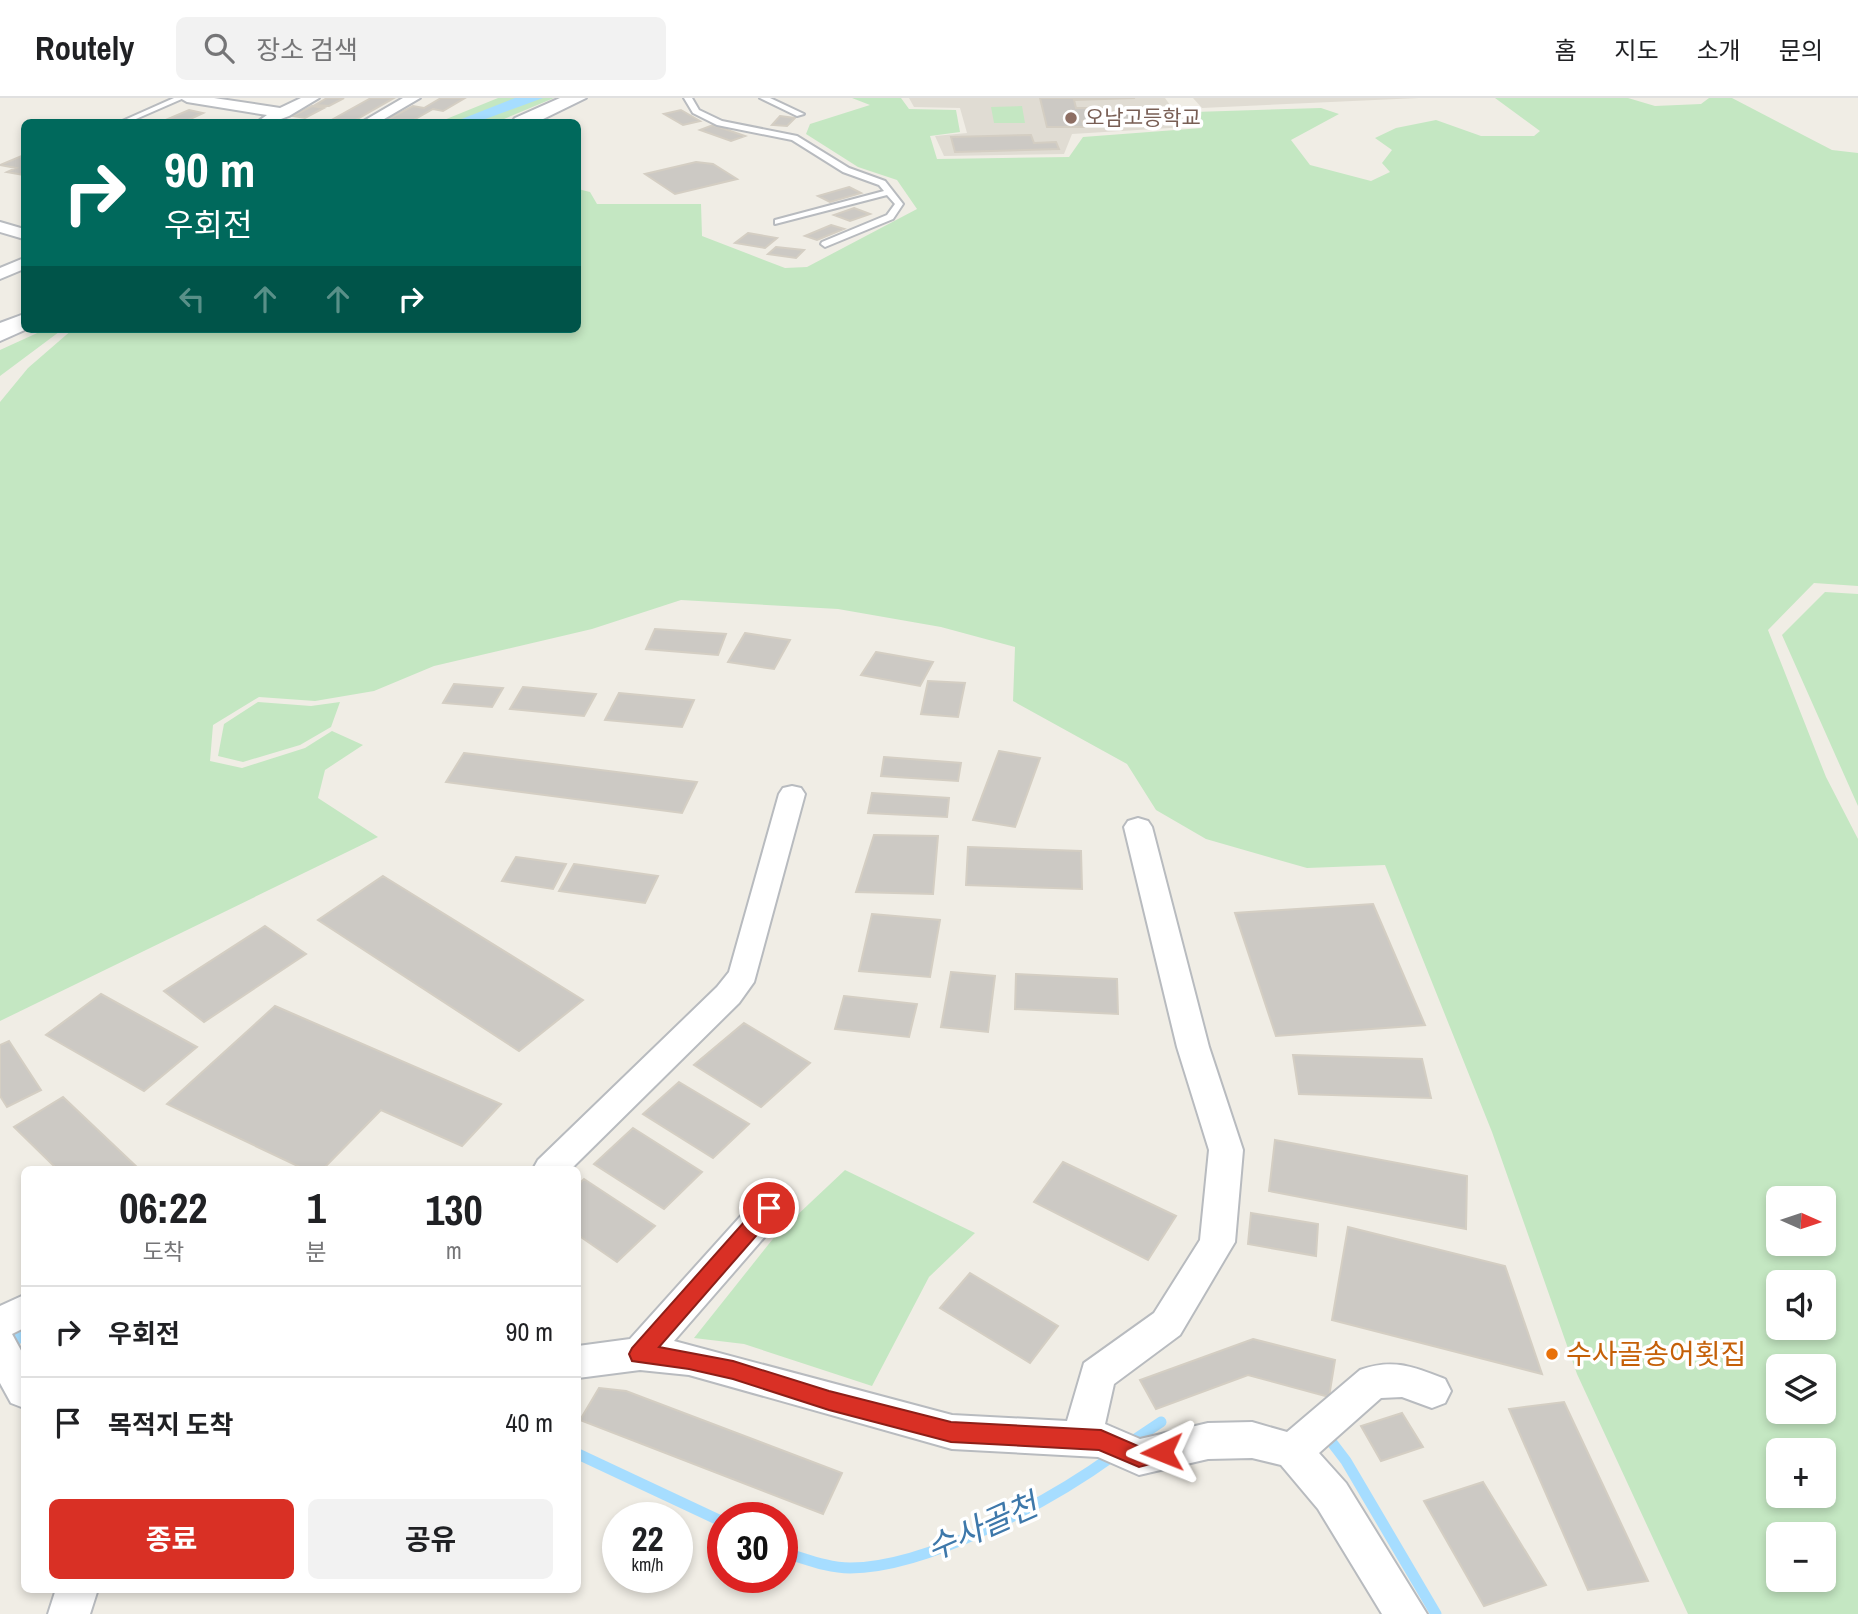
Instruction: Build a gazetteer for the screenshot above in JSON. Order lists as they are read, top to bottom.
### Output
{
  "water": ["수사골천"],
  "places": ["오남고등학교", "수사골송어횟집"],
  "north": "right",
  "page": {
    "header": "Routely",
    "search": "장소 검색",
    "nav": [
      "홈",
      "지도",
      "소개",
      "문의"
    ],
    "turn": ["90 m", "우회전"],
    "eta": [
      "06:22",
      "도착",
      "1",
      "분",
      "130",
      "m"
    ],
    "map_buttons": ["+", "−"],
    "list": [
      {
        "name": "우회전",
        "value": "90 m"
      },
      {
        "name": "목적지 도착",
        "value": "40 m"
      }
    ],
    "buttons": ["종료", "공유"],
    "speed": "22 km/h",
    "limit": "30"
  }
}
